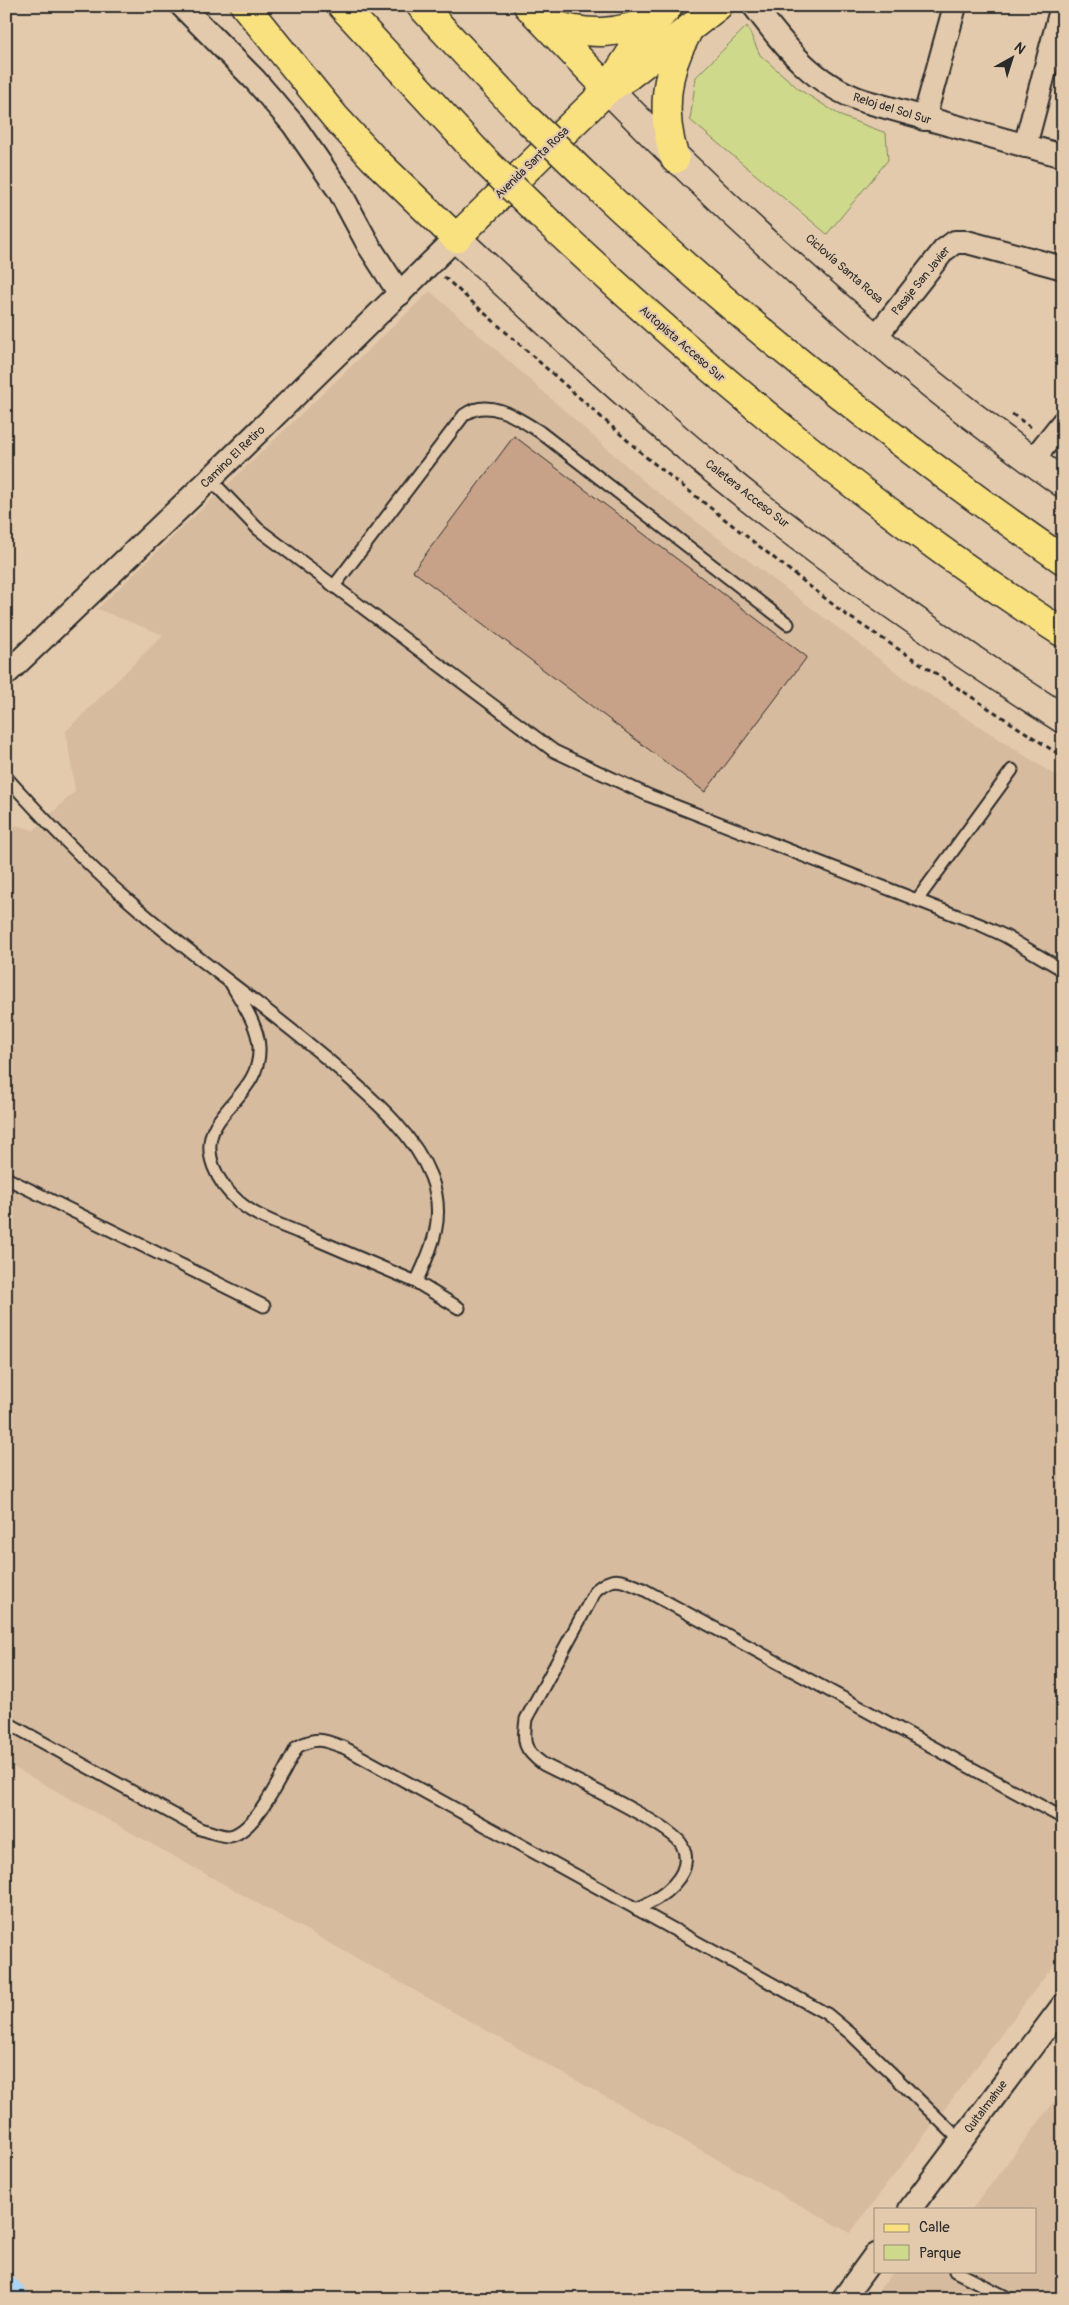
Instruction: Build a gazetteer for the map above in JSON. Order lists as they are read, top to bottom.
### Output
{
  "streets": {
    "main road": ["Avenida Santa Rosa", "Autopista Acceso Sur", "Caletera Acceso Sur"],
    "street": [
      "Reloj del Sol Sur",
      "Pasaje San Javier",
      "Camino El Retiro",
      "Quitalmahue"
    ]
  },
  "crossings": [
    ["Avenida Santa Rosa", "Camino El Retiro"],
    ["Avenida Santa Rosa", "Caletera Acceso Sur"],
    ["Camino El Retiro", "Caletera Acceso Sur"]
  ],
  "legend": ["Calle", "Parque"],
  "north": "top right"
}
